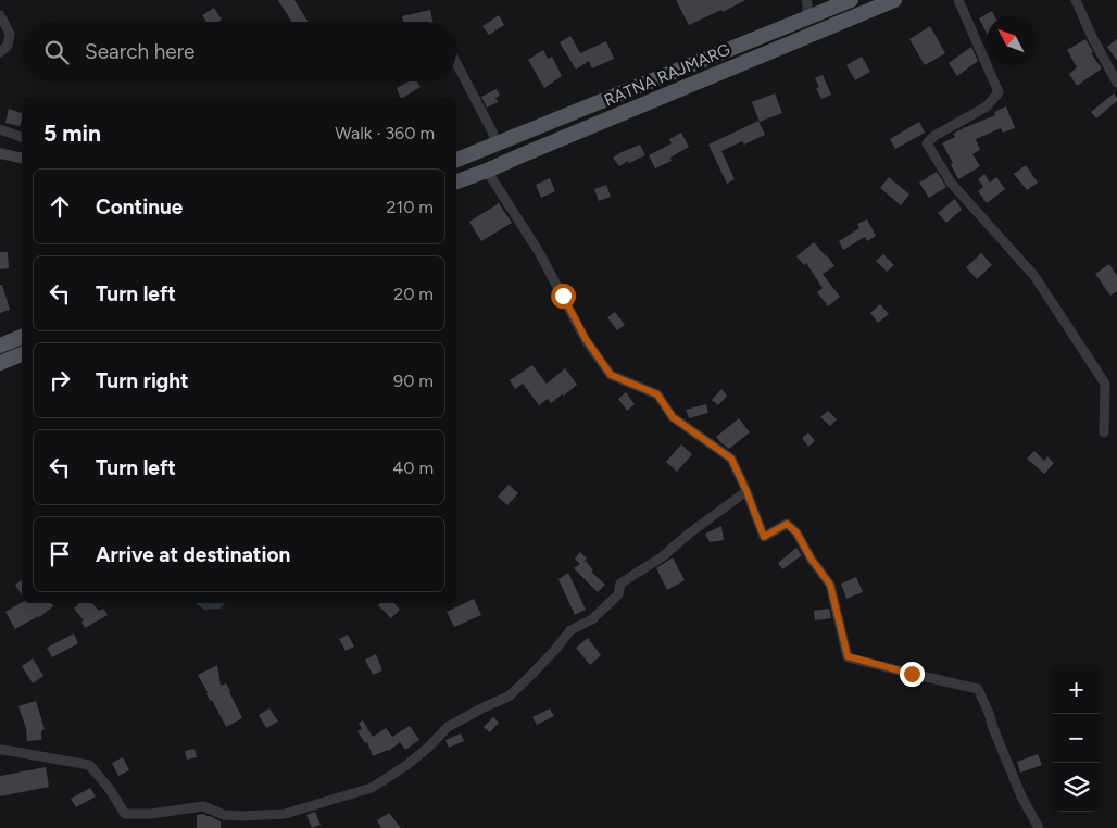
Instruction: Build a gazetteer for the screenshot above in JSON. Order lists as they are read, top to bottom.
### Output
{
  "streets": {
    "main road": ["RATNA RAJMARG"]
  },
  "north": "top left",
  "page": {
    "search": "Search here",
    "heading": ["5 min", "Walk · 360 m"],
    "list": [
      ["Continue", "210 m"],
      ["Turn left", "20 m"],
      ["Turn right", "90 m"],
      ["Turn left", "40 m"],
      "Arrive at destination"
    ],
    "map_buttons": ["+", "−"]
  }
}
